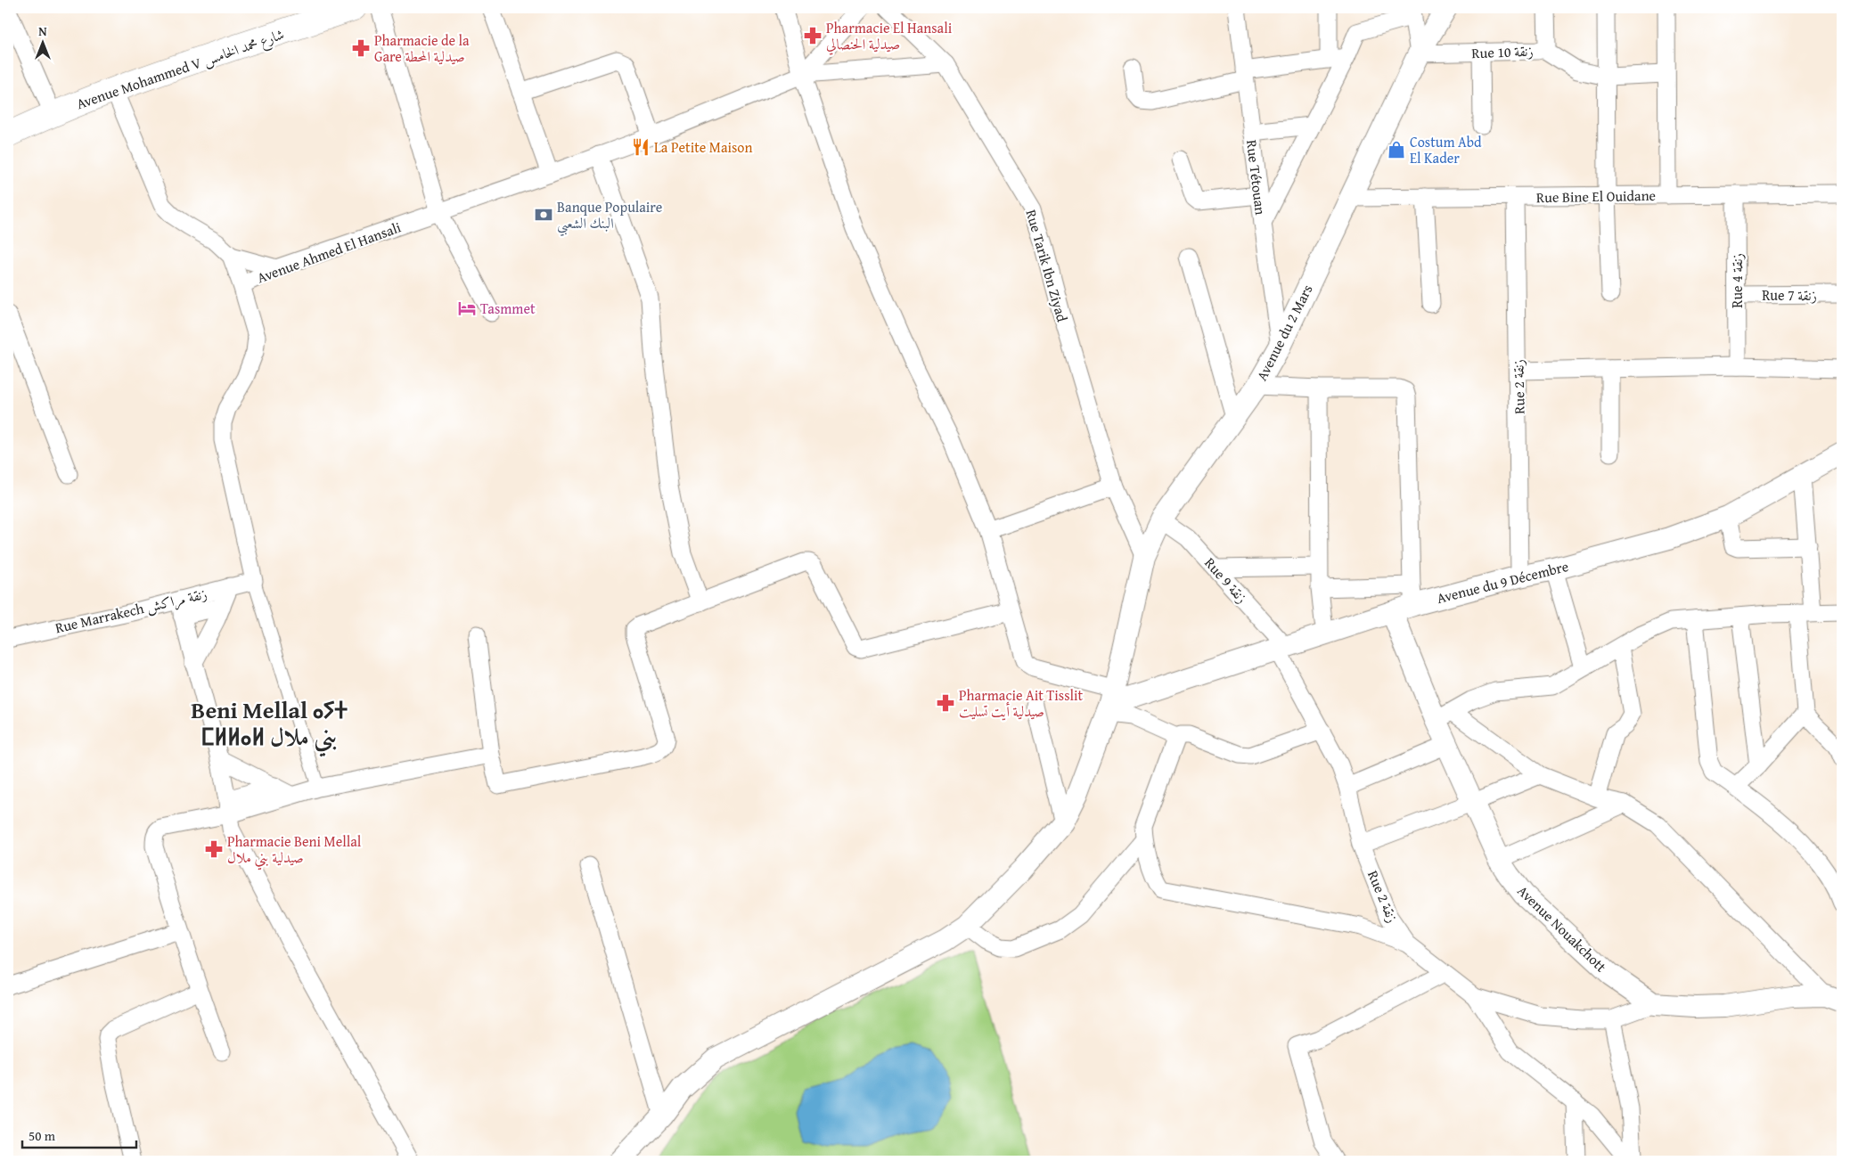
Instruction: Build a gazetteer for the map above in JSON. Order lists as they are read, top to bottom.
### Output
{
  "streets": {
    "main road": ["Avenue Mohammed V شارع محمد الخامس"],
    "street": [
      "Rue 10 زنقة",
      "Rue Tétouan",
      "Rue Bine El Ouidane",
      "Avenue Ahmed El Hansali",
      "Rue Tarik Ibn Ziyad",
      "Rue 4 زنقة",
      "Rue 7 زنقة",
      "Avenue du 2 Mars",
      "Rue 2 زنقة",
      "Rue 9 زنقة",
      "Avenue du 9 Décembre",
      "Rue Marrakech زنقة مراكش",
      "Avenue Nouakchott"
    ]
  },
  "crossings": [
    ["Rue 10 زنقة", "Avenue du 2 Mars"],
    ["Rue Tétouan", "Avenue du 2 Mars"],
    ["Rue Bine El Ouidane", "Rue 4 زنقة"],
    ["Rue Bine El Ouidane", "Avenue du 2 Mars"],
    ["Rue Bine El Ouidane", "Rue 2 زنقة"],
    ["Avenue Ahmed El Hansali", "Rue Marrakech زنقة مراكش"],
    ["Rue Tarik Ibn Ziyad", "Avenue du 2 Mars"],
    ["Rue 4 زنقة", "Rue 7 زنقة"],
    ["Avenue du 2 Mars", "Rue 9 زنقة"],
    ["Avenue du 2 Mars", "Avenue du 9 Décembre"],
    ["Rue 2 زنقة", "Rue 9 زنقة"],
    ["Rue 2 زنقة", "Avenue du 9 Décembre"],
    ["Rue 2 زنقة", "Avenue Nouakchott"],
    ["Rue 9 زنقة", "Avenue du 9 Décembre"],
    ["Avenue du 9 Décembre", "Avenue Nouakchott"]
  ],
  "districts": ["Beni Mellal ⴰⵢⵜ ⵎⵍⵍⴰⵍ بني ملال"],
  "places": {
    "pharmacy": [
      "Pharmacie El Hansali صيدلية الحنصالي",
      "Pharmacie de la Gare صيدلية المحطة",
      "Pharmacie Ait Tisslit صيدلية أيت تسليت",
      "Pharmacie Beni Mellal صيدلية بني ملال"
    ],
    "restaurant": ["La Petite Maison"],
    "shop": ["Costum Abd El Kader"],
    "bank": ["Banque Populaire البنك الشعبي"],
    "hotel": ["Tasmmet"]
  },
  "scale_bar": "50 m",
  "north": "top"
}
